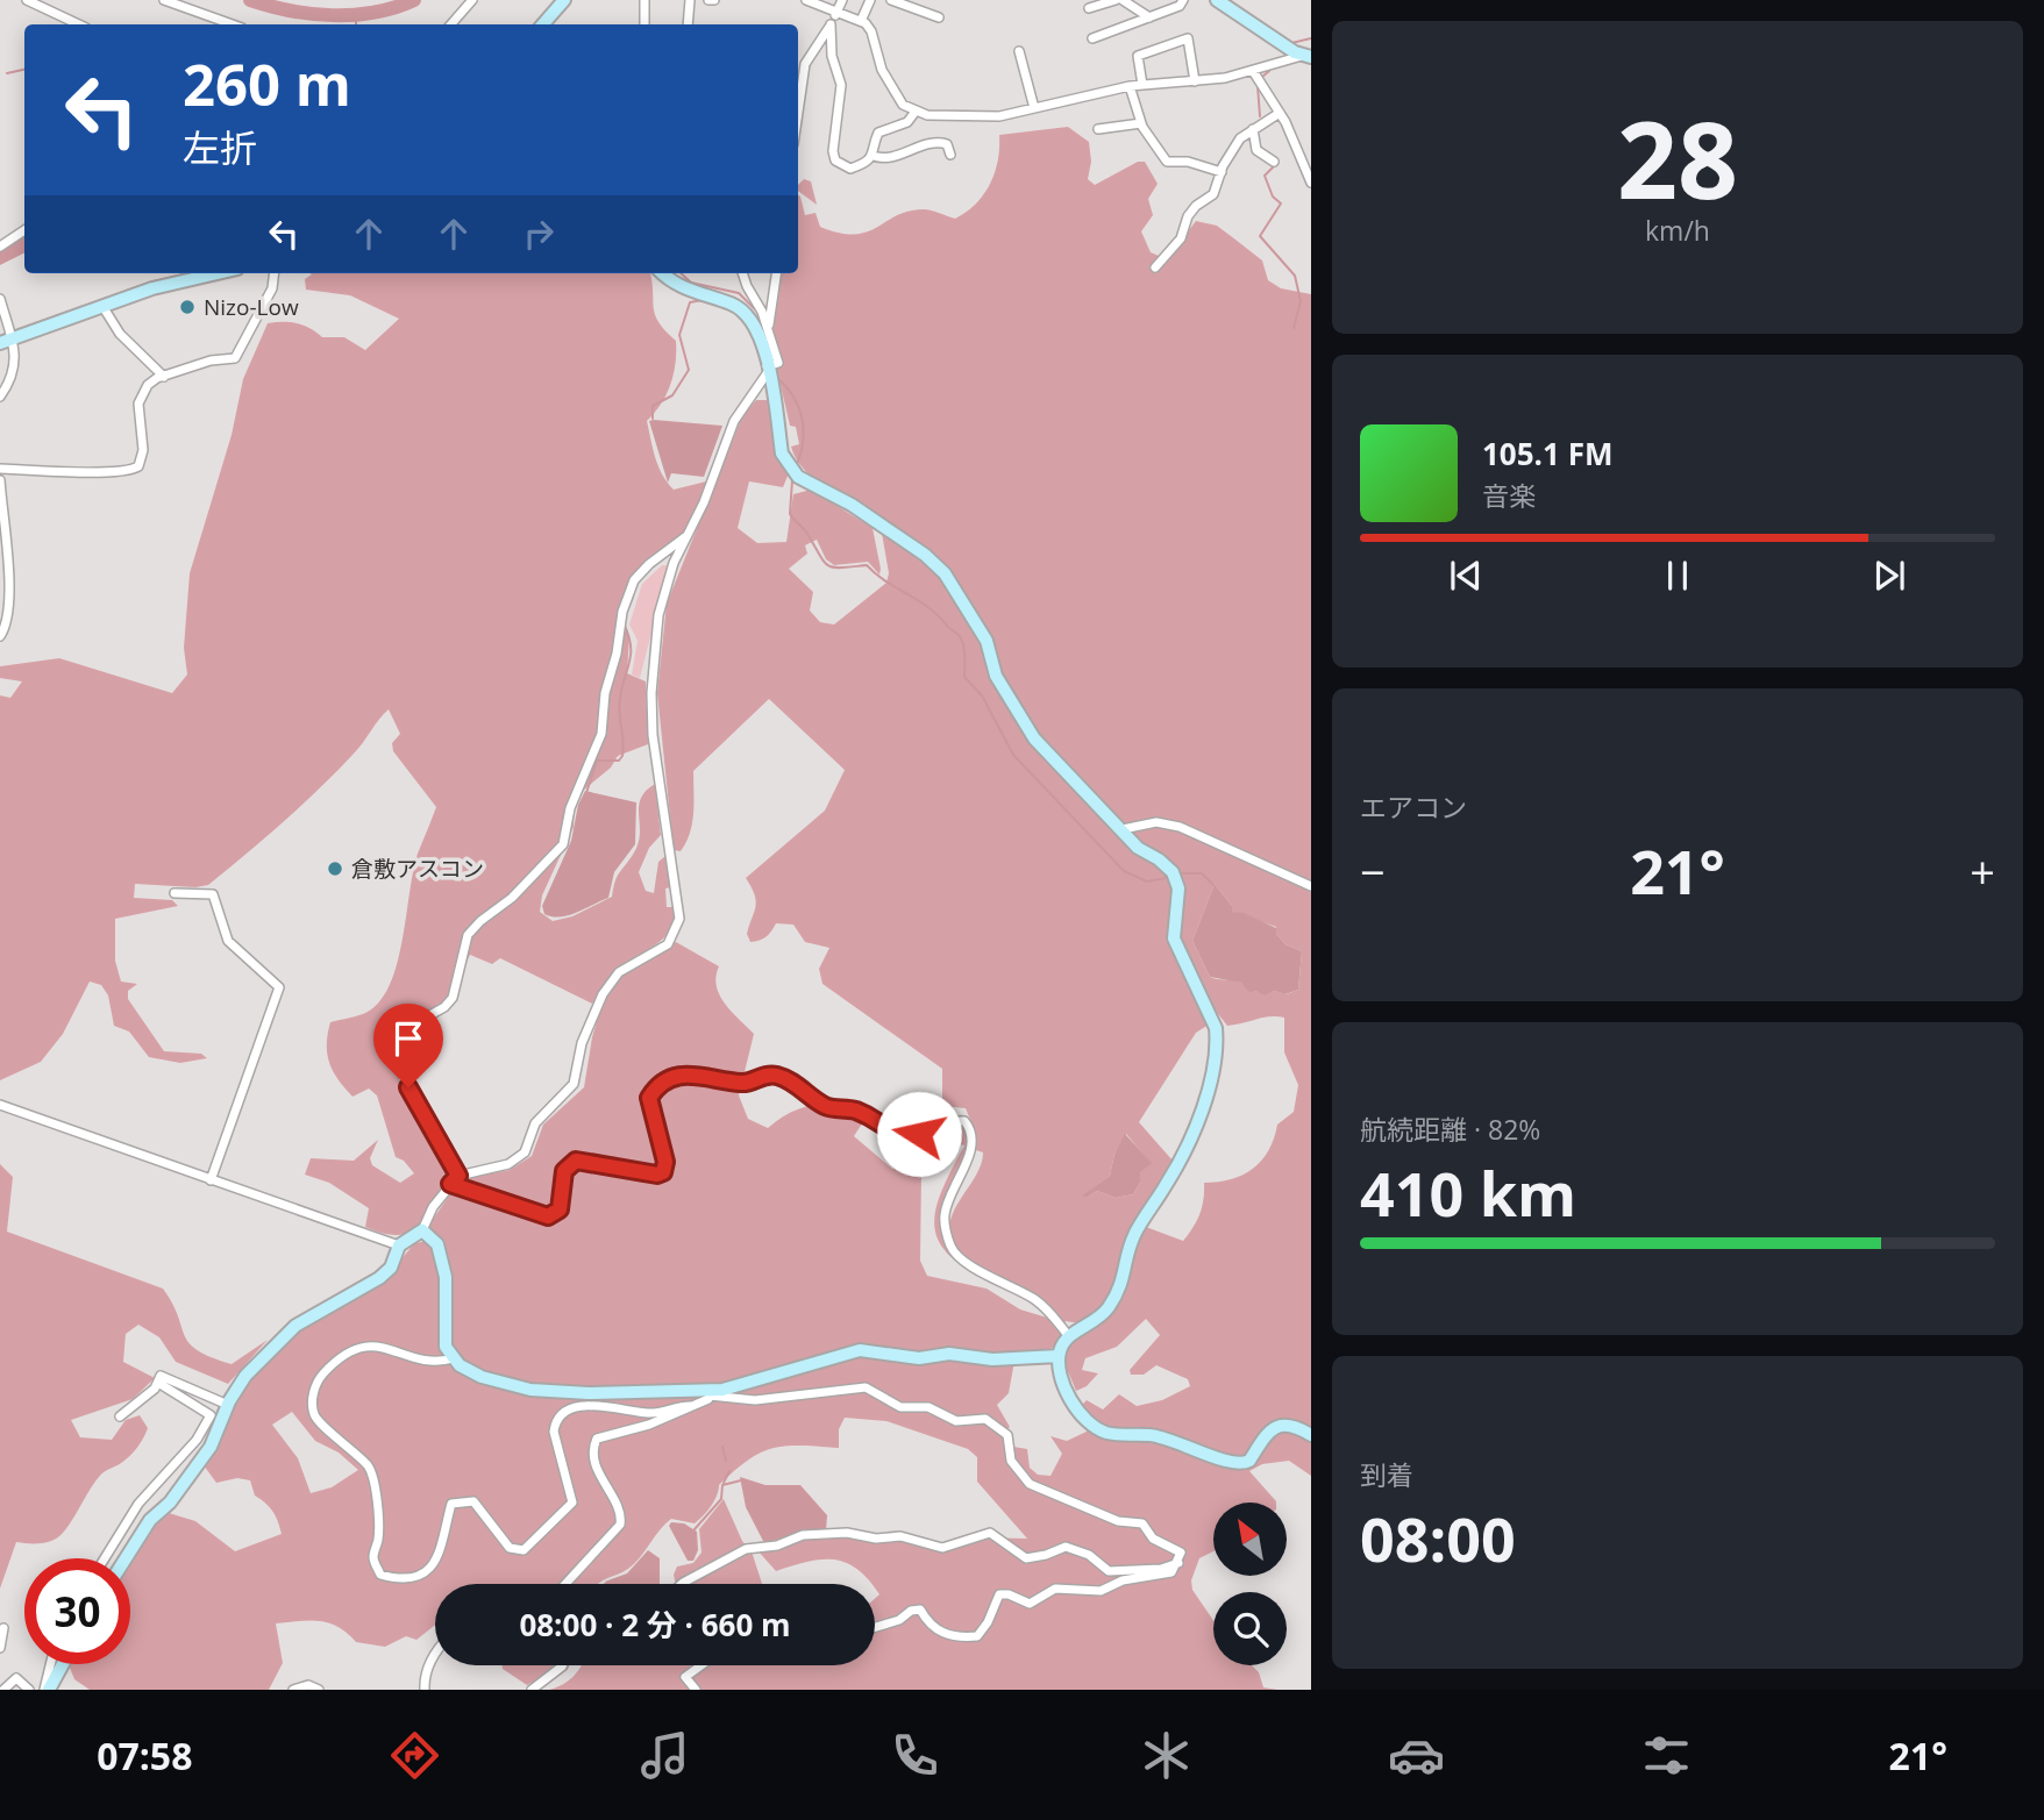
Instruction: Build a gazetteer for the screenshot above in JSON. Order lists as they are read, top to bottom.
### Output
{
  "places": ["Nizo-Low", "倉敷アスコン"],
  "north": "top left",
  "page": {
    "tile": [
      ["28", "km/h"],
      "エアコン",
      ["航続距離 · 82%", "410 km"],
      ["到着", "08:00"]
    ],
    "turn": ["260 m", "左折"],
    "song": ["105.1 FM", "音楽"],
    "heat": ["−", "21°", "+"],
    "limit": "30",
    "trip": "08:00 · 2 分 · 660 m",
    "tabs": ["07:58", "21°"]
  }
}
